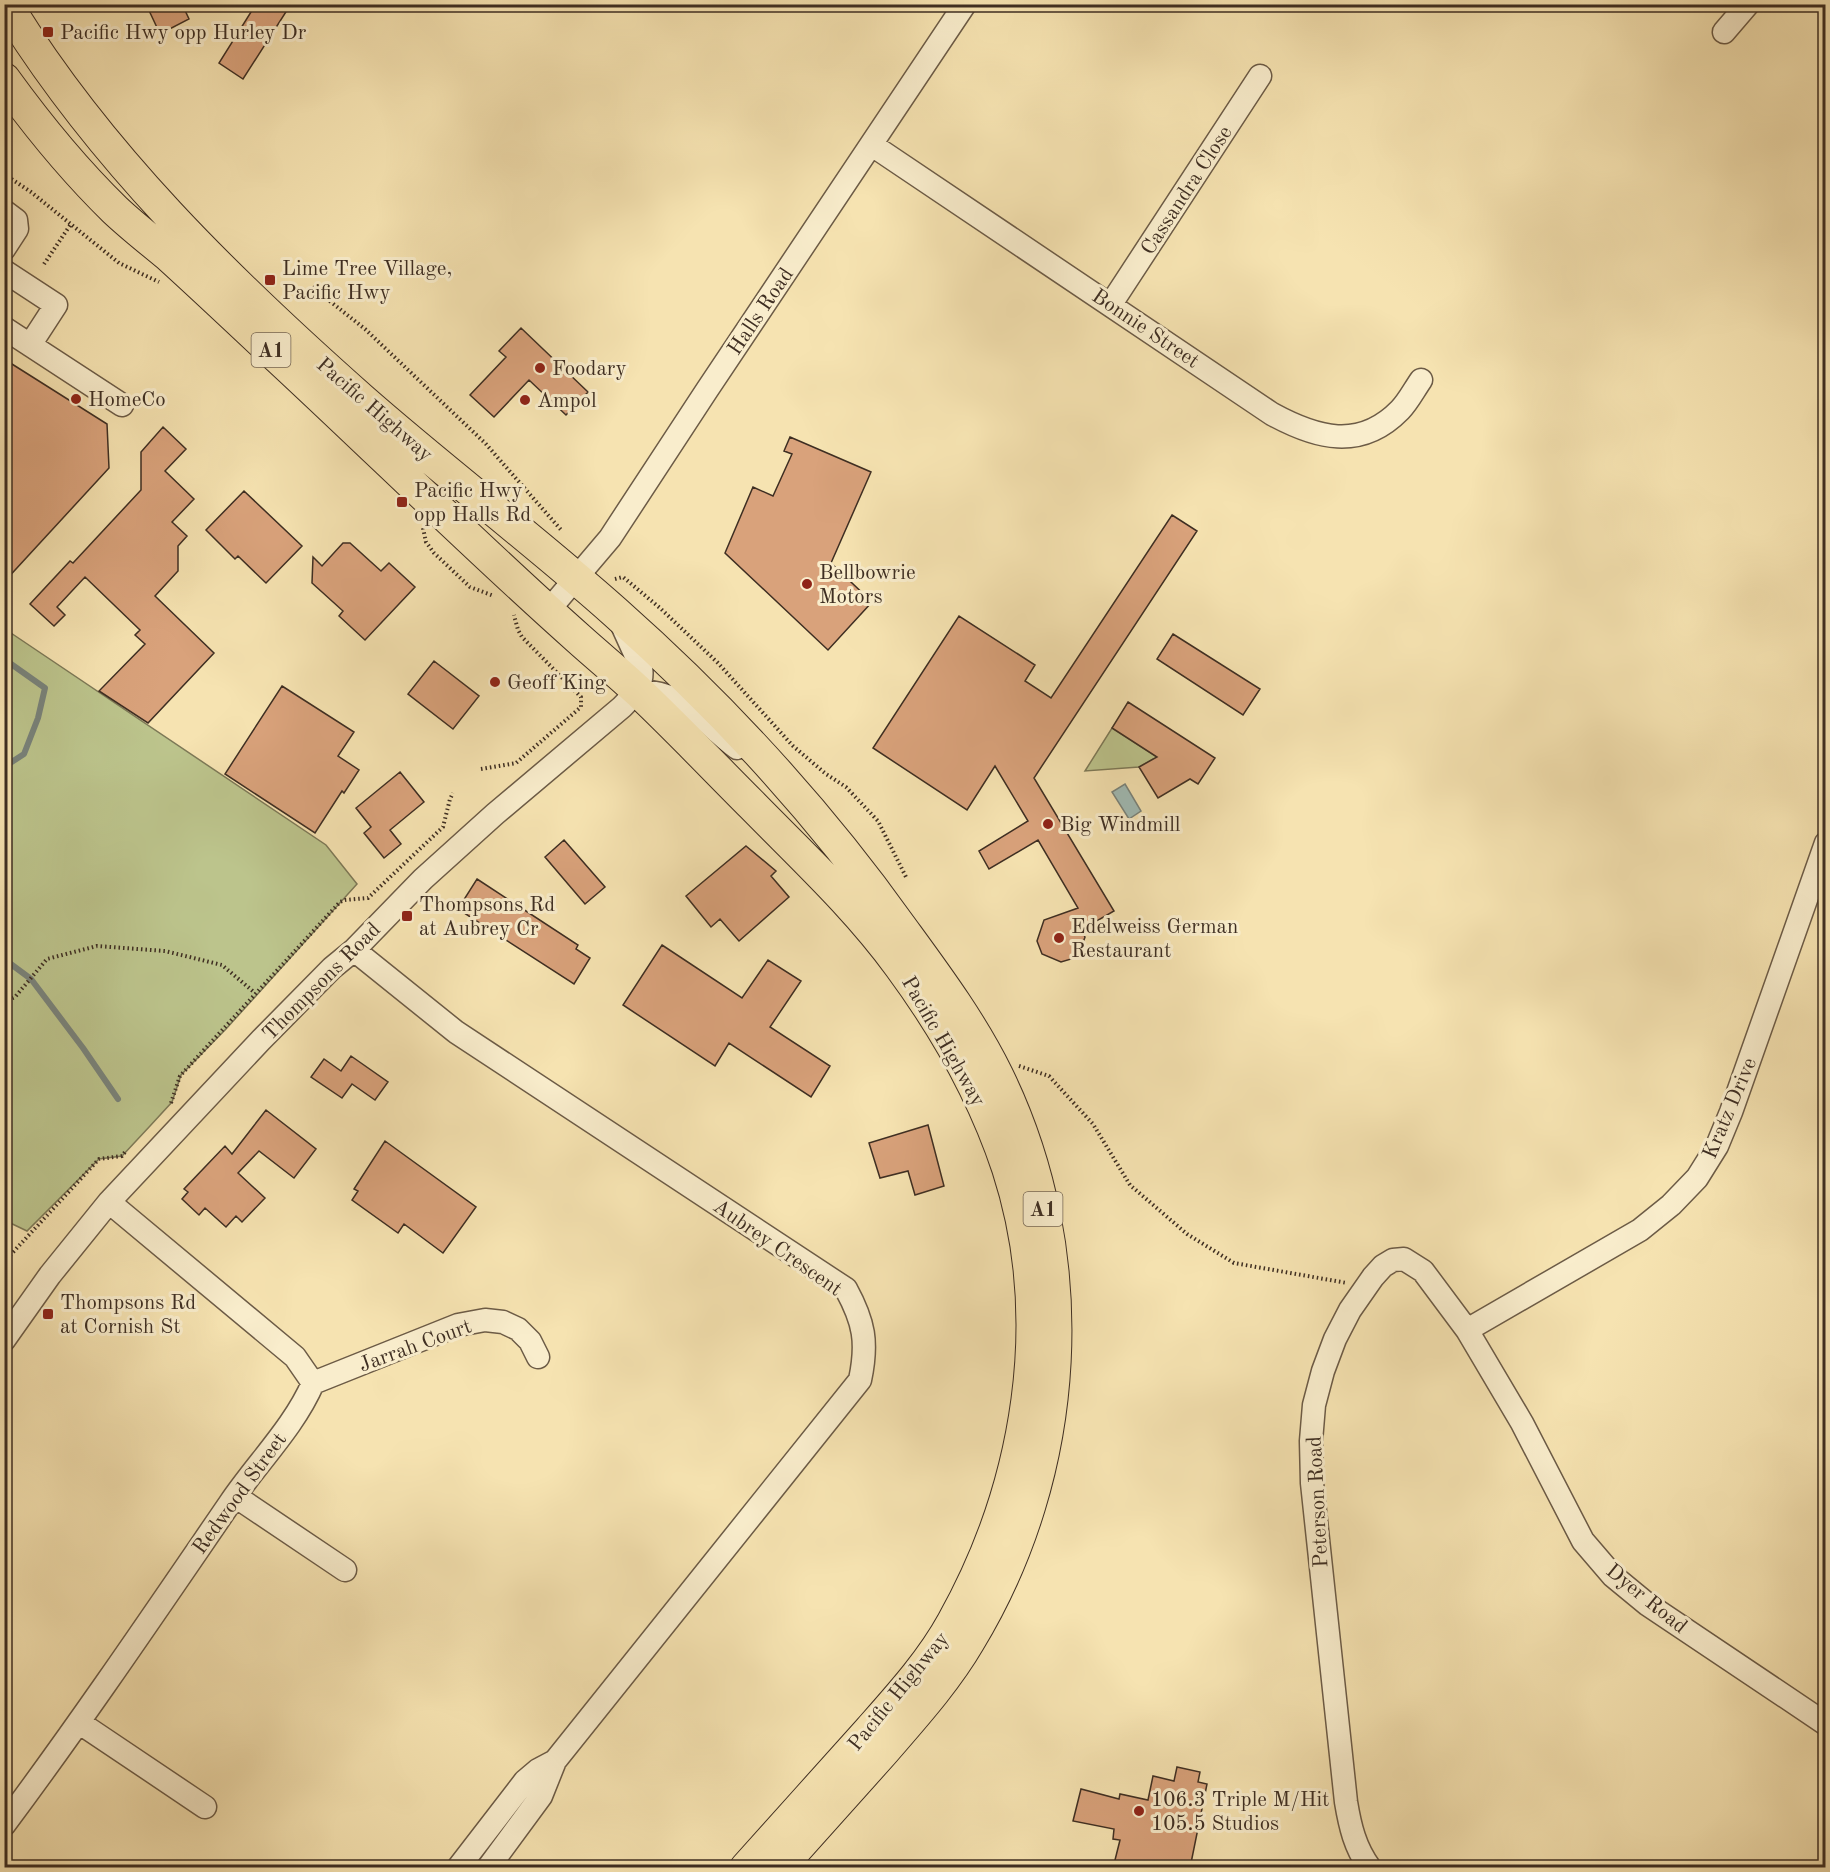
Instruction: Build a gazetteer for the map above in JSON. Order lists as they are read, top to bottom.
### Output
{
  "streets": {
    "highway": ["A1", "Pacific Highway"],
    "street": [
      "Cassandra Close",
      "Halls Road",
      "Bonnie Street",
      "Thompsons Road",
      "Kratz Drive",
      "Aubrey Crescent",
      "Jarrah Court",
      "Redwood Street",
      "Peterson Road",
      "Dyer Road"
    ]
  },
  "crossings": [
    ["Cassandra Close", "Bonnie Street"],
    ["Halls Road", "Bonnie Street"],
    ["Halls Road", "Pacific Highway"],
    ["Pacific Highway", "Thompsons Road"],
    ["Thompsons Road", "Aubrey Crescent"],
    ["Kratz Drive", "Peterson Road"],
    ["Kratz Drive", "Dyer Road"],
    ["Jarrah Court", "Redwood Street"],
    ["Peterson Road", "Dyer Road"]
  ],
  "places": {
    "transit": [
      "Pacific Hwy opp Hurley Dr",
      "Lime Tree Village, Pacific Hwy",
      "Pacific Hwy opp Halls Rd",
      "Thompsons Rd at Aubrey Cr",
      "Thompsons Rd at Cornish St"
    ],
    "other": [
      "Foodary",
      "HomeCo",
      "Ampol",
      "Bellbowrie Motors",
      "Geoff King",
      "Big Windmill",
      "Edelweiss German Restaurant",
      "106.3 Triple M/Hit 105.5 Studios"
    ]
  }
}
